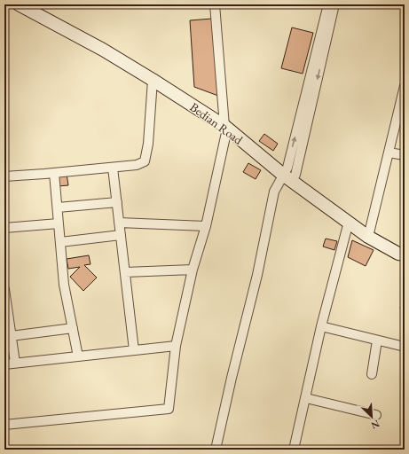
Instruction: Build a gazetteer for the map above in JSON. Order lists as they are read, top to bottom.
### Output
{
  "streets": {
    "main road": ["Bedian Road"]
  },
  "north": "bottom right"
}
